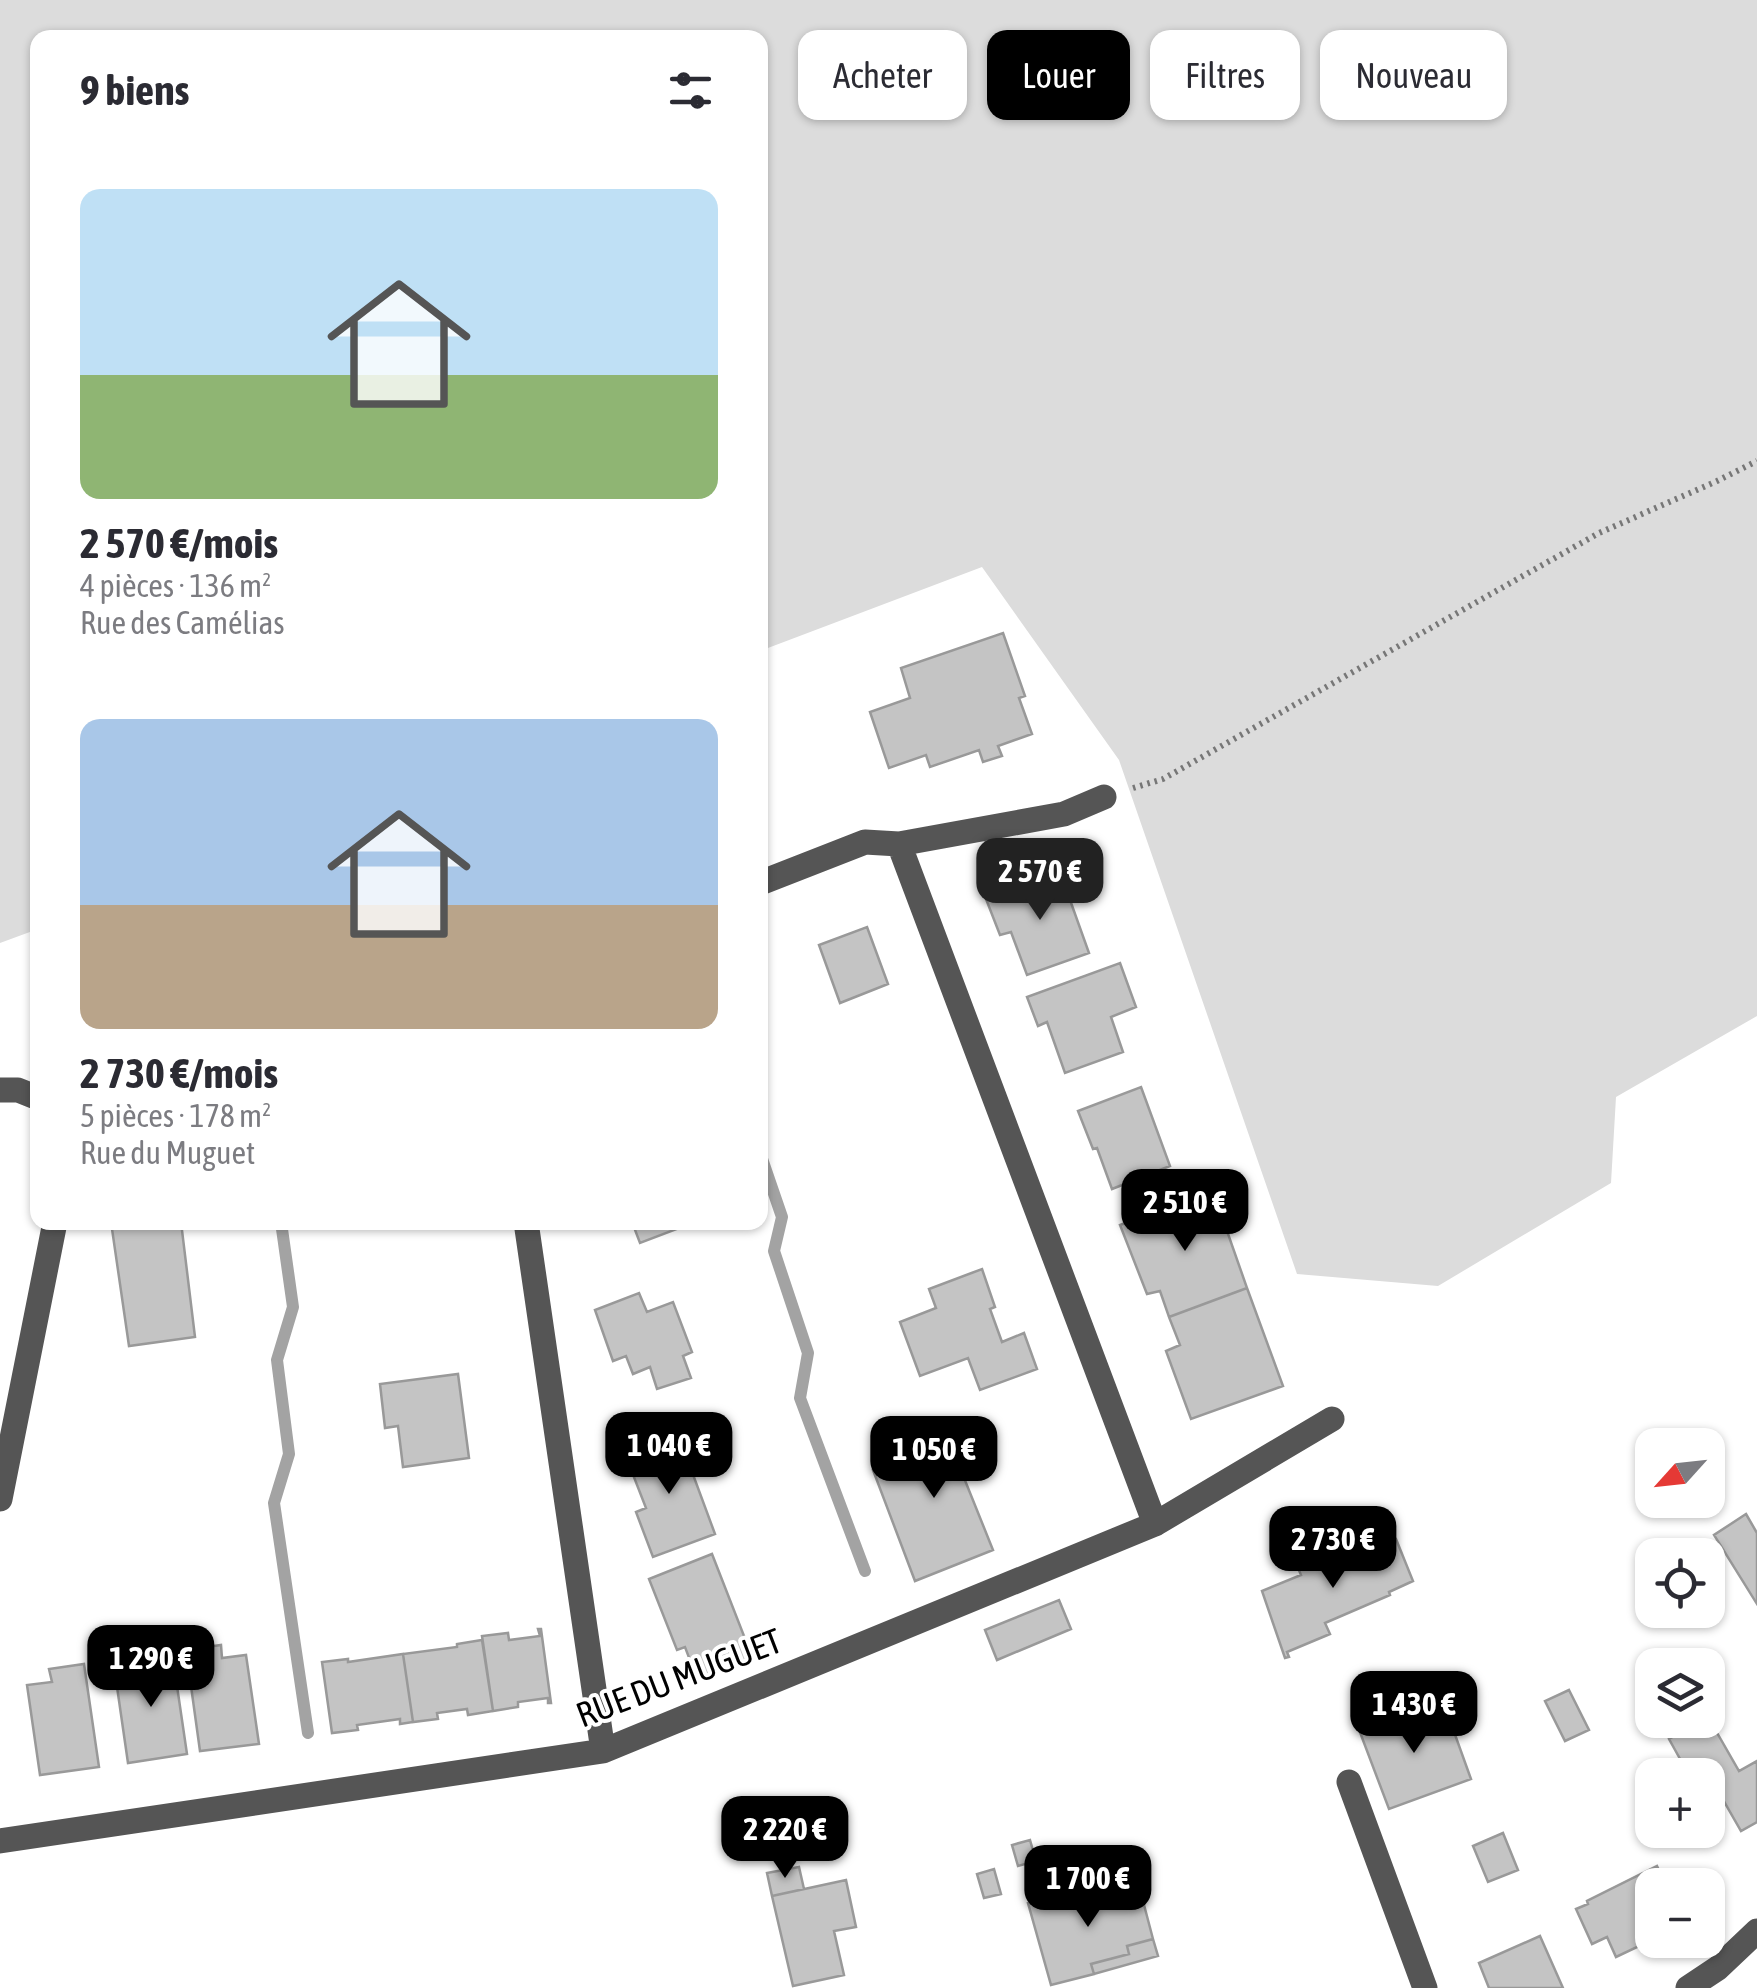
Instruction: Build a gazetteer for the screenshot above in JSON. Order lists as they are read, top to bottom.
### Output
{
  "streets": {
    "street": ["RUE DU MUGUET"]
  },
  "north": "bottom left",
  "page": {
    "chip": [
      "Acheter",
      "Louer",
      "Filtres",
      "Nouveau"
    ],
    "heading": "9 biens",
    "list": [
      {
        "name": "2 570 €/mois",
        "note": "4 pièces · 136 m² · Rue des Camélias"
      },
      {
        "name": "2 730 €/mois",
        "note": "5 pièces · 178 m² · Rue du Muguet"
      }
    ],
    "price": [
      "2 570 €",
      "2 510 €",
      "1 040 €",
      "1 050 €",
      "2 730 €",
      "1 290 €",
      "1 430 €",
      "2 220 €",
      "1 700 €"
    ],
    "map_buttons": ["+", "−"]
  }
}
